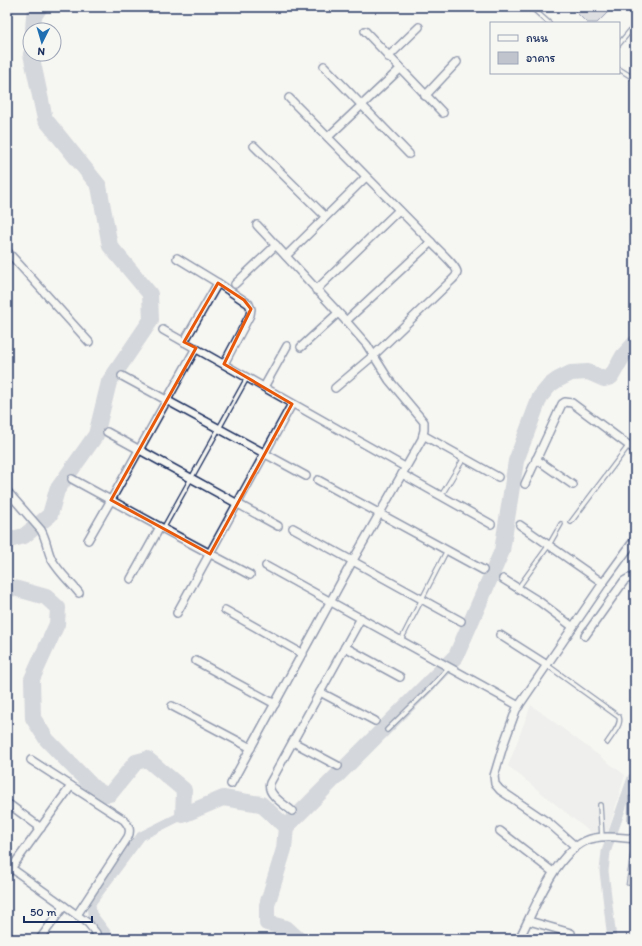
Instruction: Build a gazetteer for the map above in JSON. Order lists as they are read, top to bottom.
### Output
{
  "legend": ["ถนน", "อาคาร"],
  "scale_bar": "50 m",
  "north": "bottom"
}
